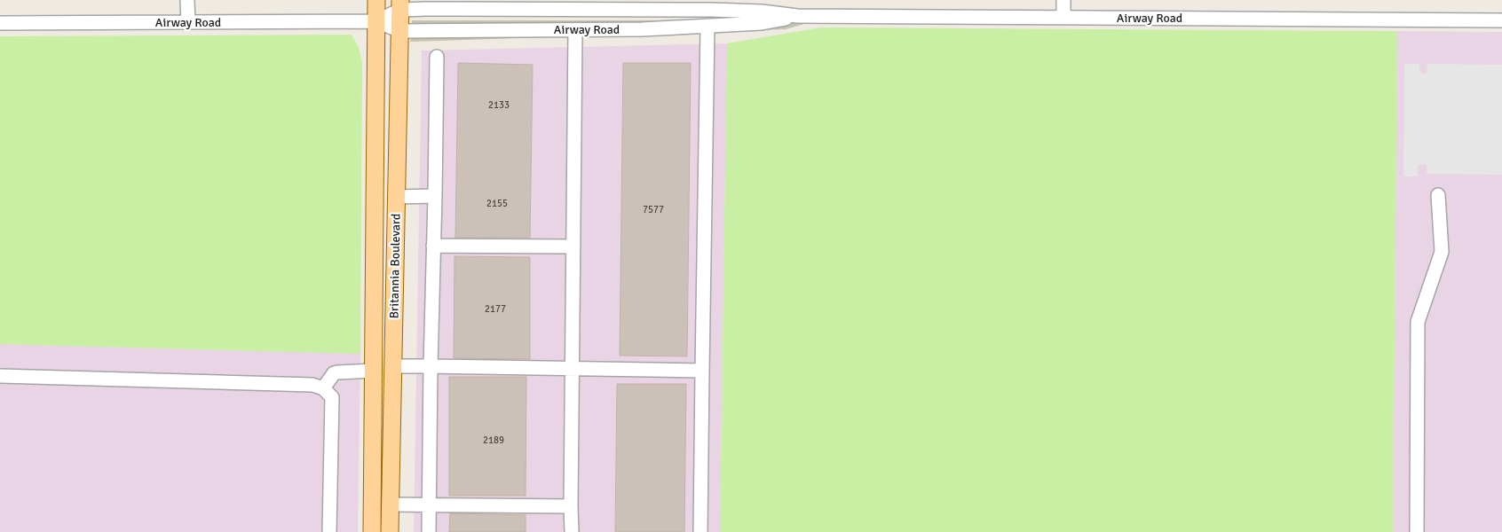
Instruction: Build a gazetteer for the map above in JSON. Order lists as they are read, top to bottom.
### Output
{
  "streets": {
    "main road": ["Britannia Boulevard"],
    "street": ["Airway Road"]
  },
  "crossings": [
    ["Airway Road", "Britannia Boulevard"]
  ],
  "house_numbers": [
    "2133",
    "2155",
    "7577",
    "2177",
    "2189"
  ]
}
